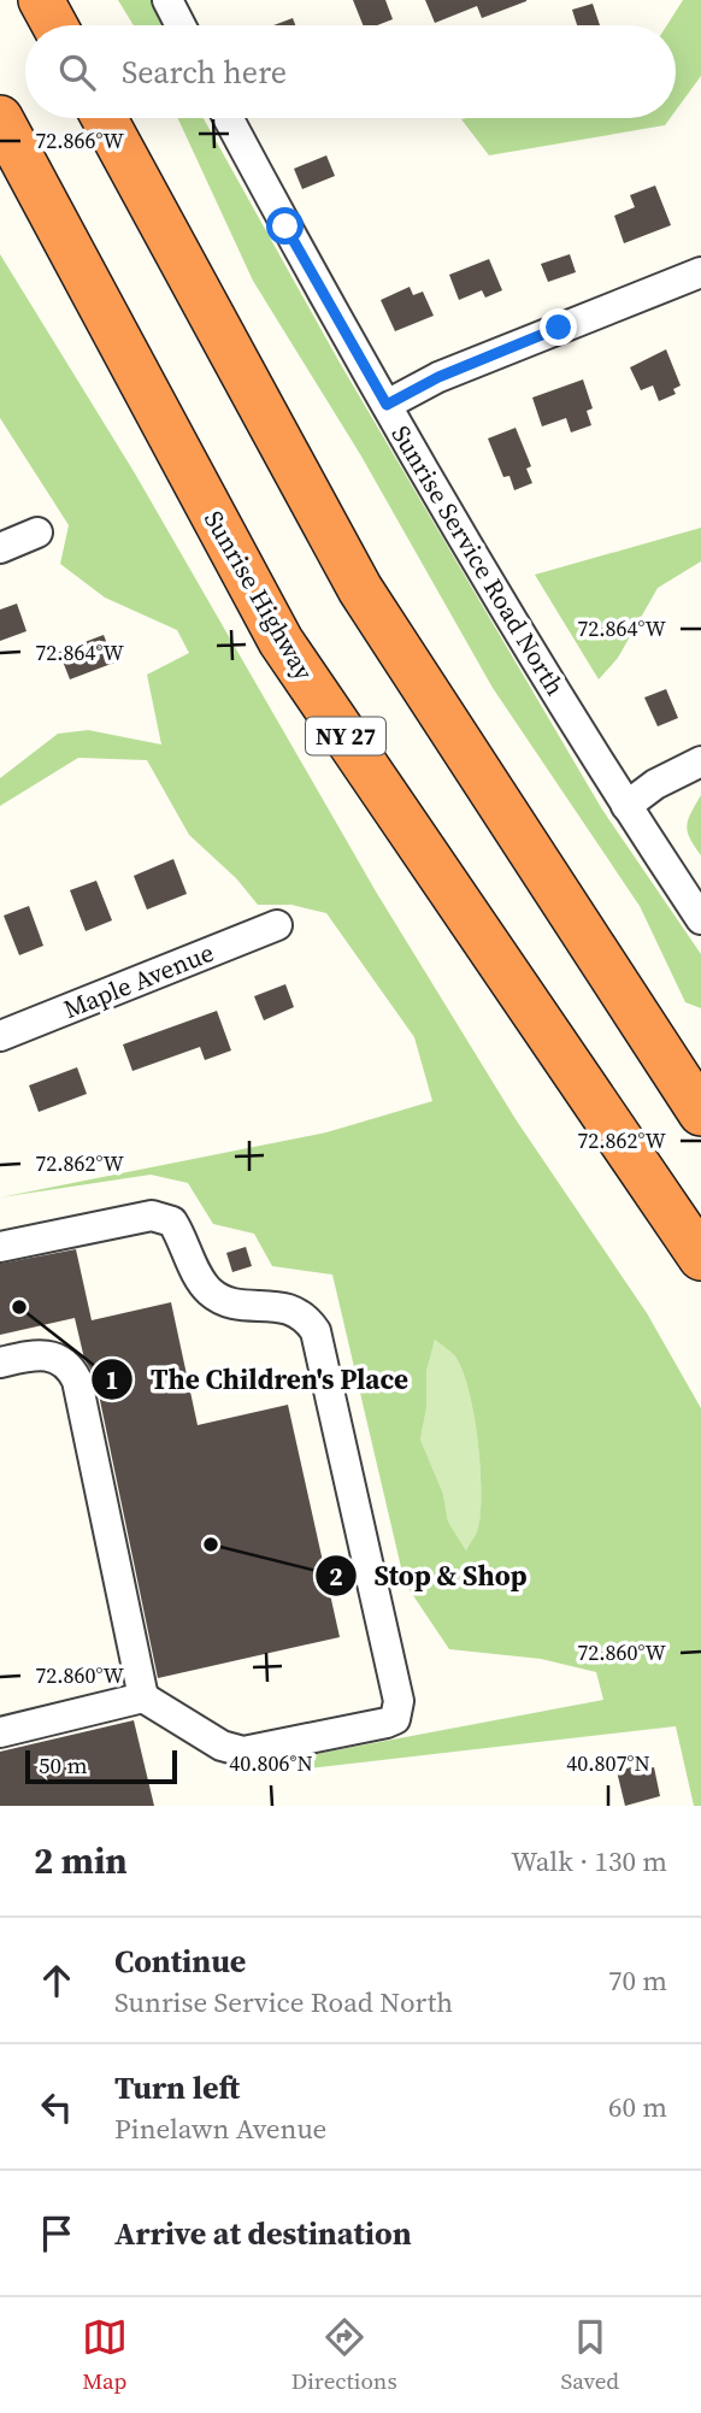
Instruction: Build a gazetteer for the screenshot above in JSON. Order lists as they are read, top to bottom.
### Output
{
  "streets": {
    "highway": ["Sunrise Highway", "NY 27"],
    "street": ["Sunrise Service Road North", "Maple Avenue"]
  },
  "places": ["The Children's Place", "Stop & Shop"],
  "scale_bar": "50 m",
  "page": {
    "search": "Search here",
    "scale": "50 m",
    "heading": ["2 min", "Walk · 130 m"],
    "list": [
      ["Continue", "Sunrise Service Road North", "70 m"],
      ["Turn left", "Pinelawn Avenue", "60 m"],
      "Arrive at destination"
    ],
    "nav": ["Map", "Directions", "Saved"]
  },
  "coordinates": [
    "72.866°W",
    "72.864°W",
    "72.862°W",
    "72.860°W",
    "40.806°N",
    "40.807°N"
  ]
}
